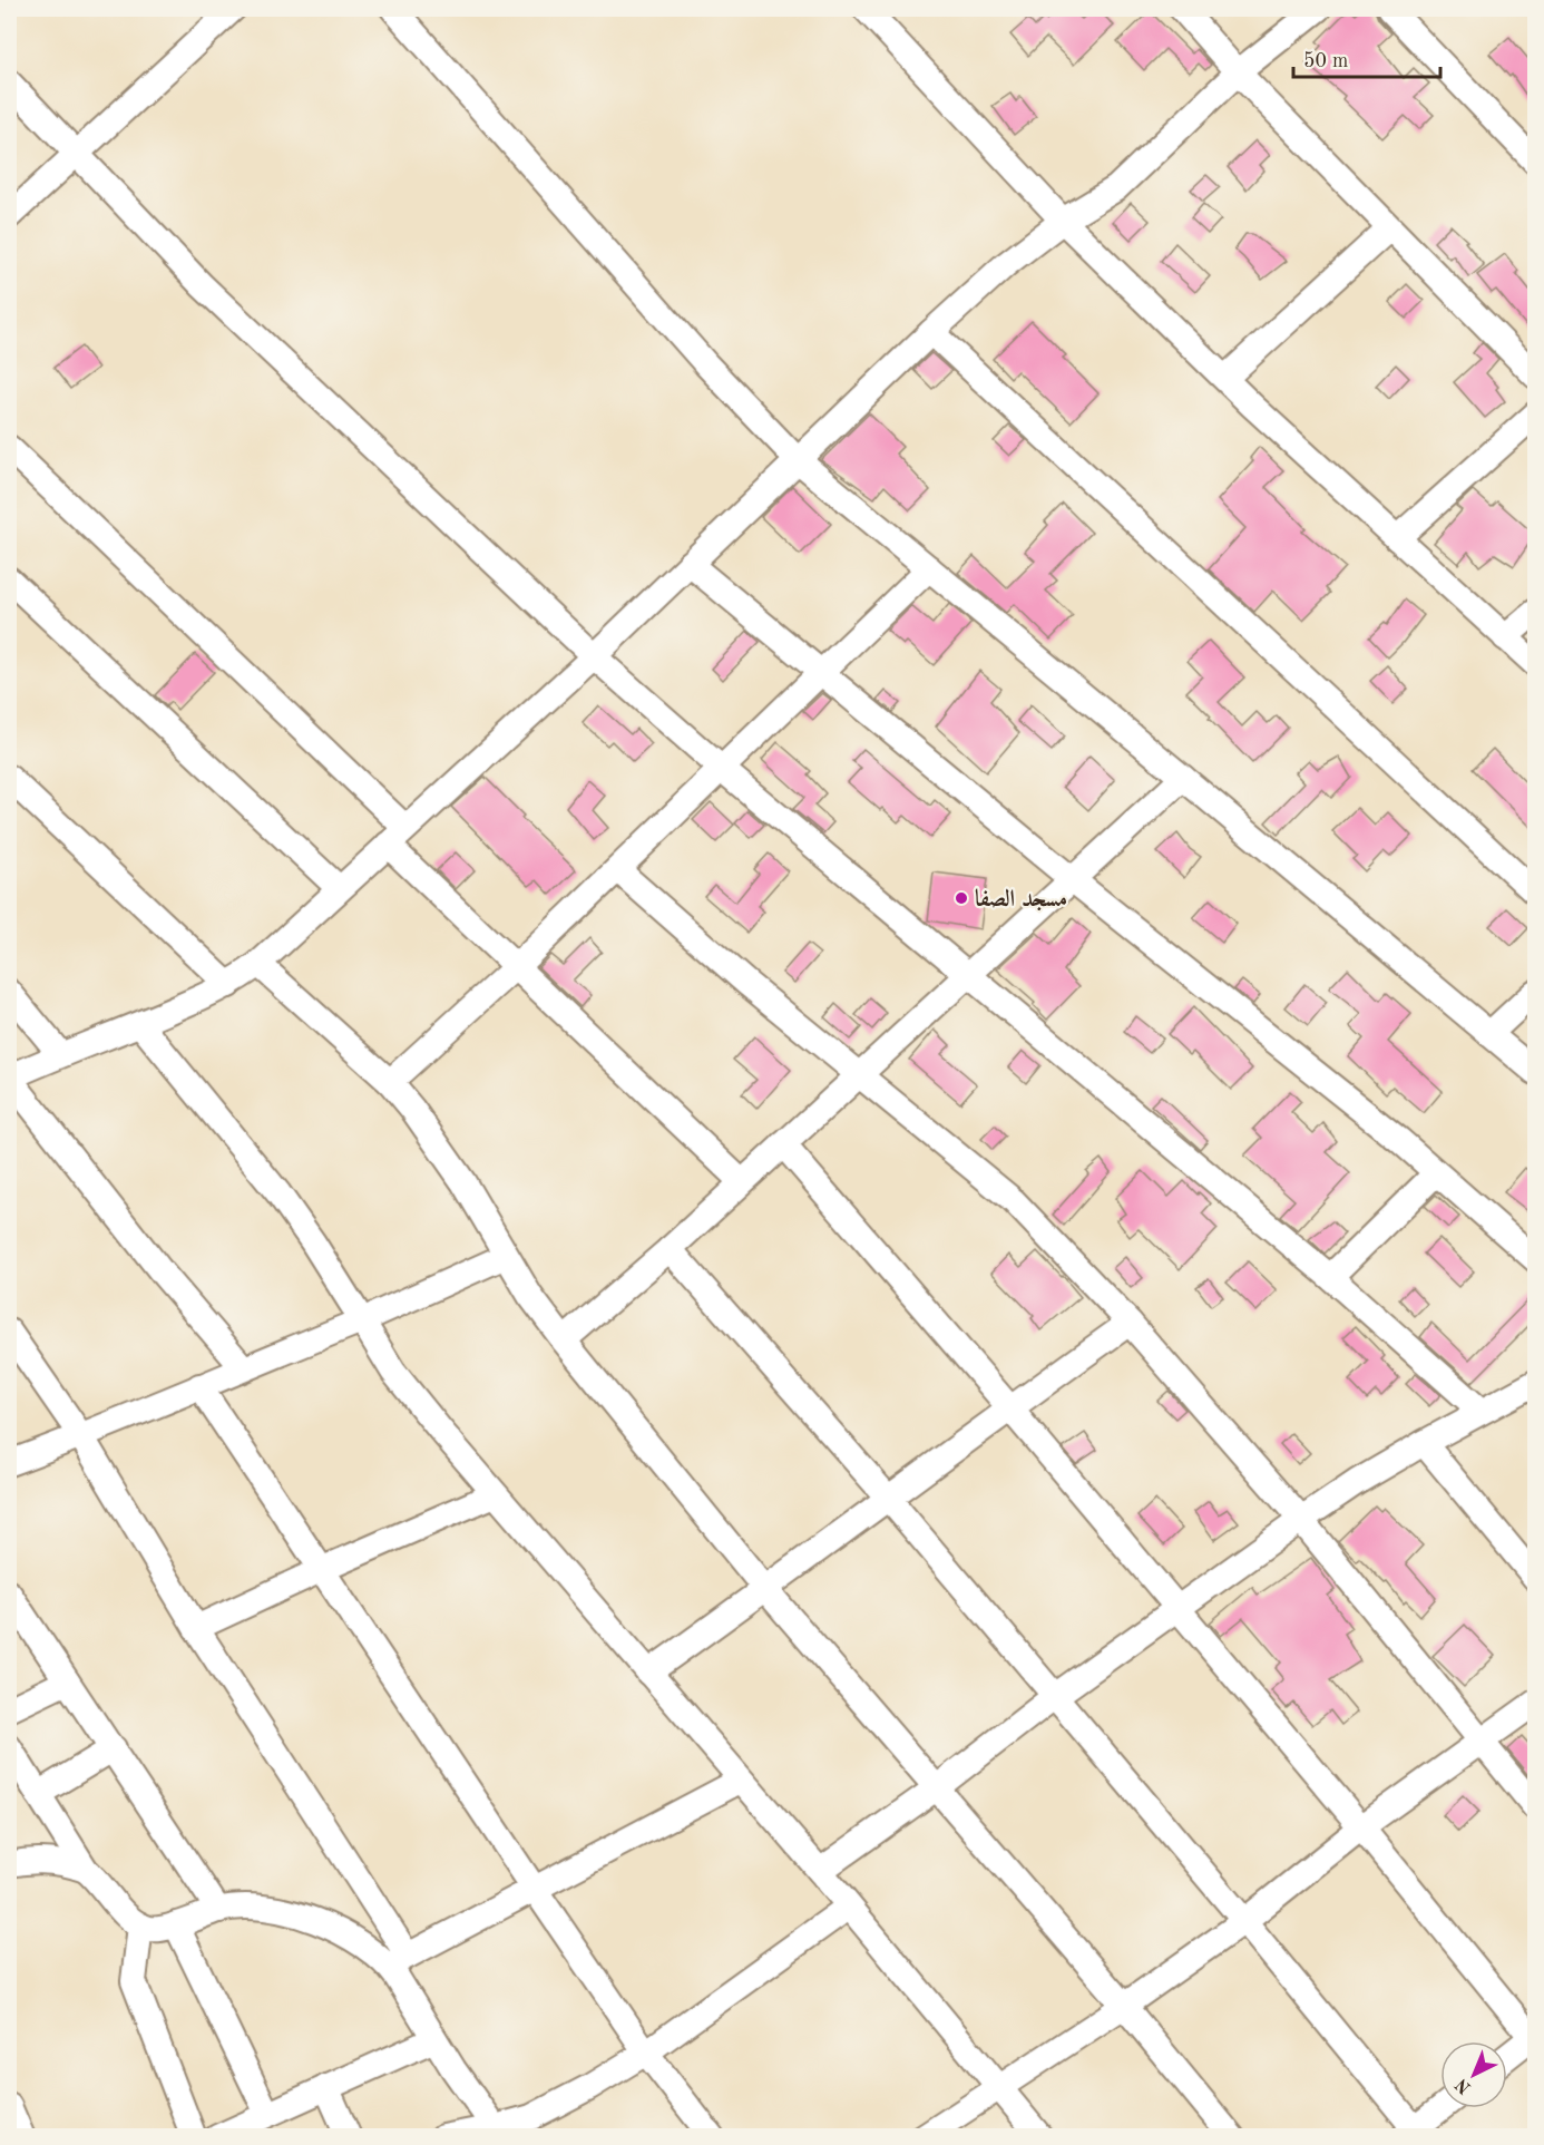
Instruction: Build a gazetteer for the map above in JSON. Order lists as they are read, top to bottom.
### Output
{
  "places": ["مسجد الصفا"],
  "scale_bar": "50 m",
  "north": "bottom left"
}
